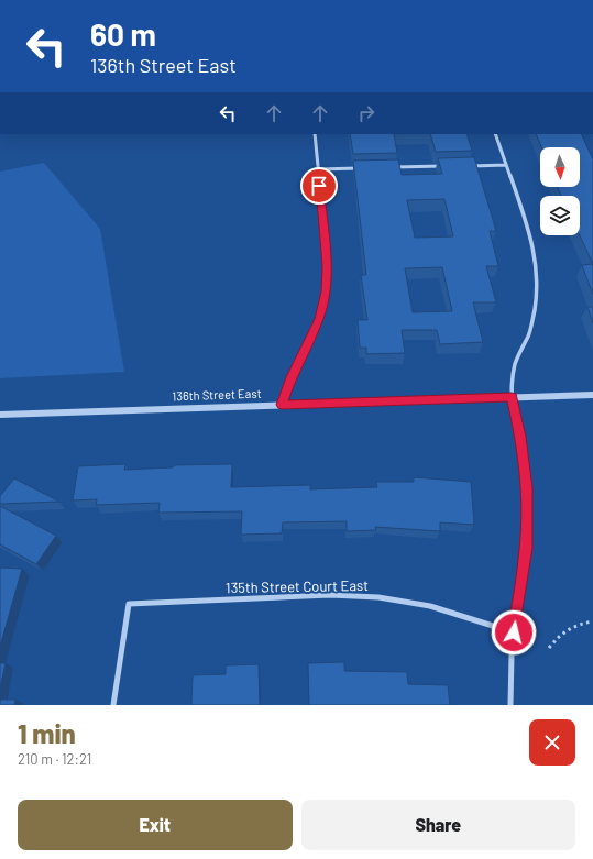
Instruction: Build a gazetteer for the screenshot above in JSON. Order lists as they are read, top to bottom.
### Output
{
  "streets": {
    "street": ["136th Street East", "135th Street Court East"]
  },
  "north": "bottom",
  "page": {
    "turn": ["60 m", "136th Street East"],
    "heading": ["1 min", "210 m · 12:21"],
    "buttons": ["Exit", "Share"]
  }
}
